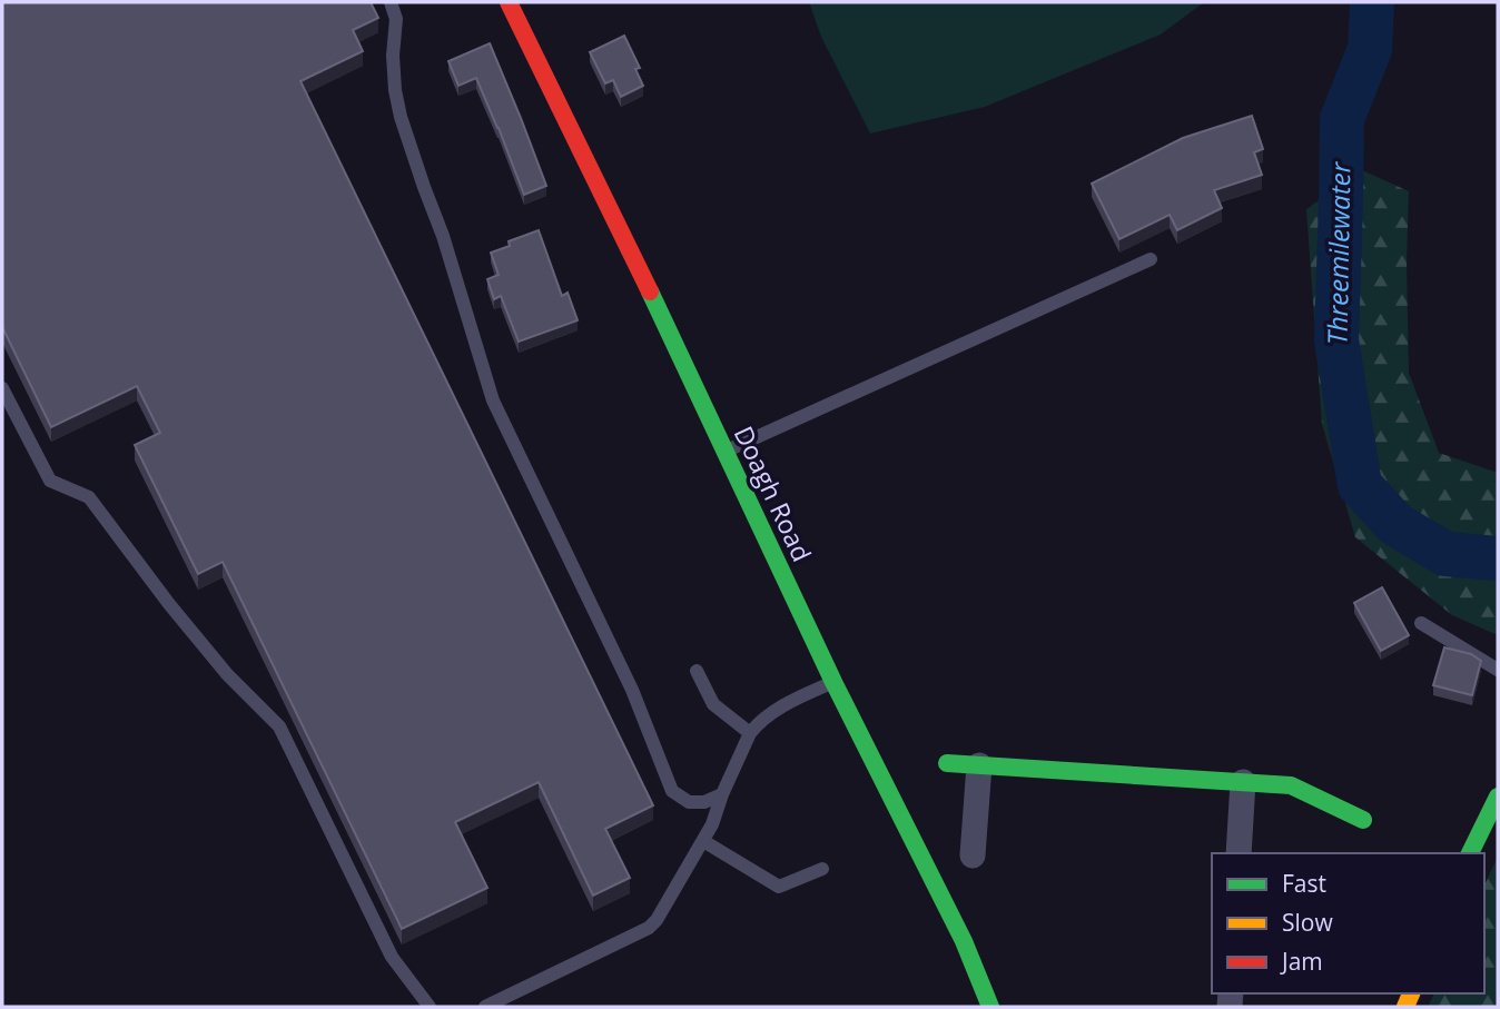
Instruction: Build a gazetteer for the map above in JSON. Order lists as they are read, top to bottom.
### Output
{
  "streets": {
    "main road": ["Doagh Road"]
  },
  "water": ["Threemilewater"],
  "legend": ["Fast", "Slow", "Jam"]
}
